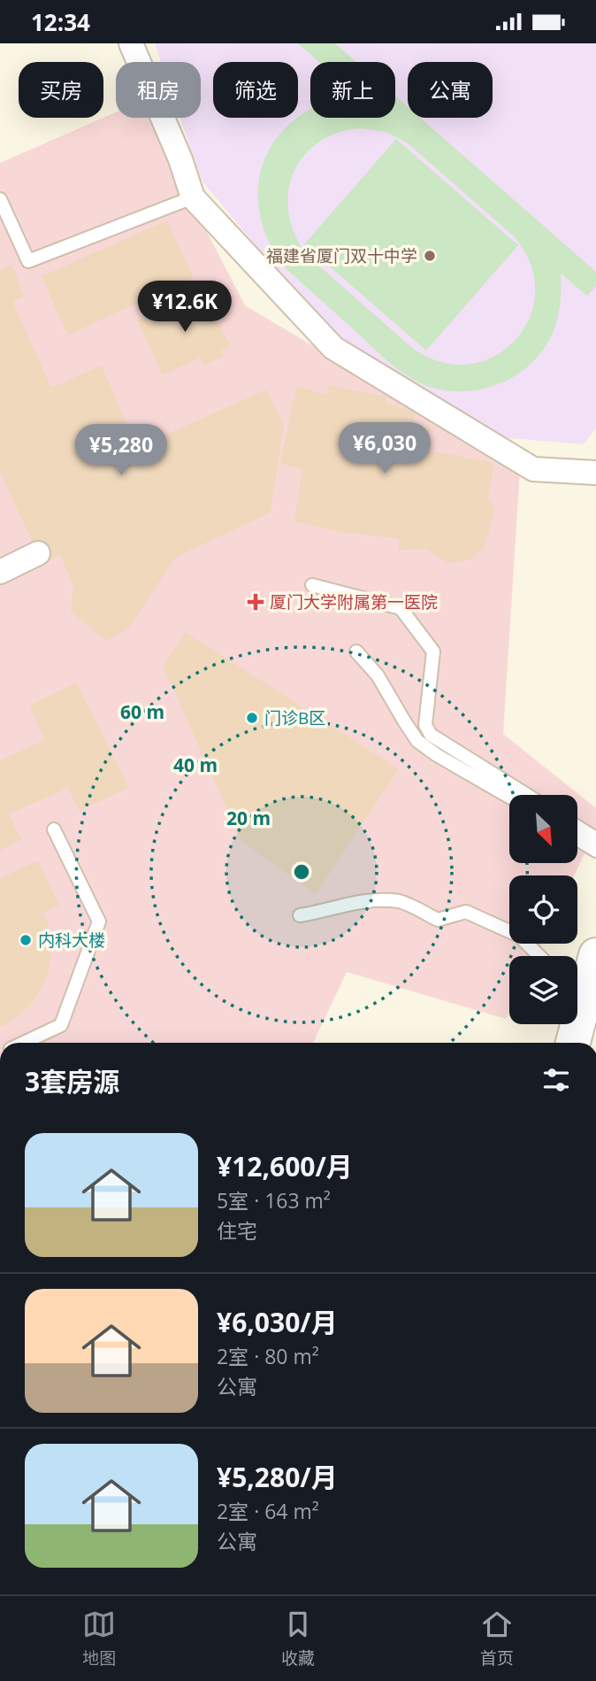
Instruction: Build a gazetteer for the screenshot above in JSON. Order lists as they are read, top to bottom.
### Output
{
  "places": {
    "other": ["福建省厦门双十中学", "门诊B区", "内科大楼"],
    "health": ["厦门大学附属第一医院"]
  },
  "north": "bottom right",
  "page": {
    "status": "12:34",
    "chip": [
      "买房",
      "租房",
      "筛选",
      "新上",
      "公寓"
    ],
    "price": ["¥12.6K", "¥6,030", "¥5,280"],
    "heading": "3套房源",
    "list": [
      {
        "name": "¥12,600/月",
        "note": "5室 · 163 m² · 住宅"
      },
      {
        "name": "¥6,030/月",
        "note": "2室 · 80 m² · 公寓"
      },
      {
        "name": "¥5,280/月",
        "note": "2室 · 64 m² · 公寓"
      }
    ],
    "tabs": ["地图", "收藏", "首页"]
  },
  "rings": ["60 m", "40 m", "20 m"]
}
